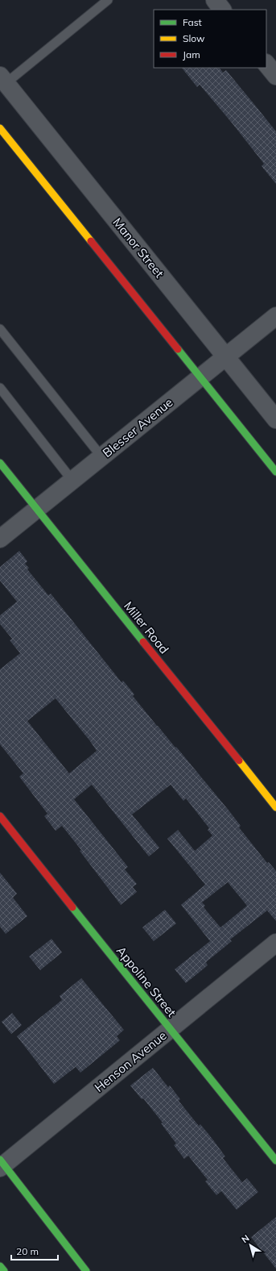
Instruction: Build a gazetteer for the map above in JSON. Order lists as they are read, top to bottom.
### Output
{
  "streets": {
    "street": [
      "Manor Street",
      "Blesser Avenue",
      "Miller Road",
      "Appoline Street",
      "Henson Avenue"
    ]
  },
  "crossings": [
    ["Manor Street", "Blesser Avenue"],
    ["Blesser Avenue", "Miller Road"],
    ["Appoline Street", "Henson Avenue"]
  ],
  "legend": ["Fast", "Slow", "Jam"],
  "scale_bar": "20 m",
  "north": "top left"
}
